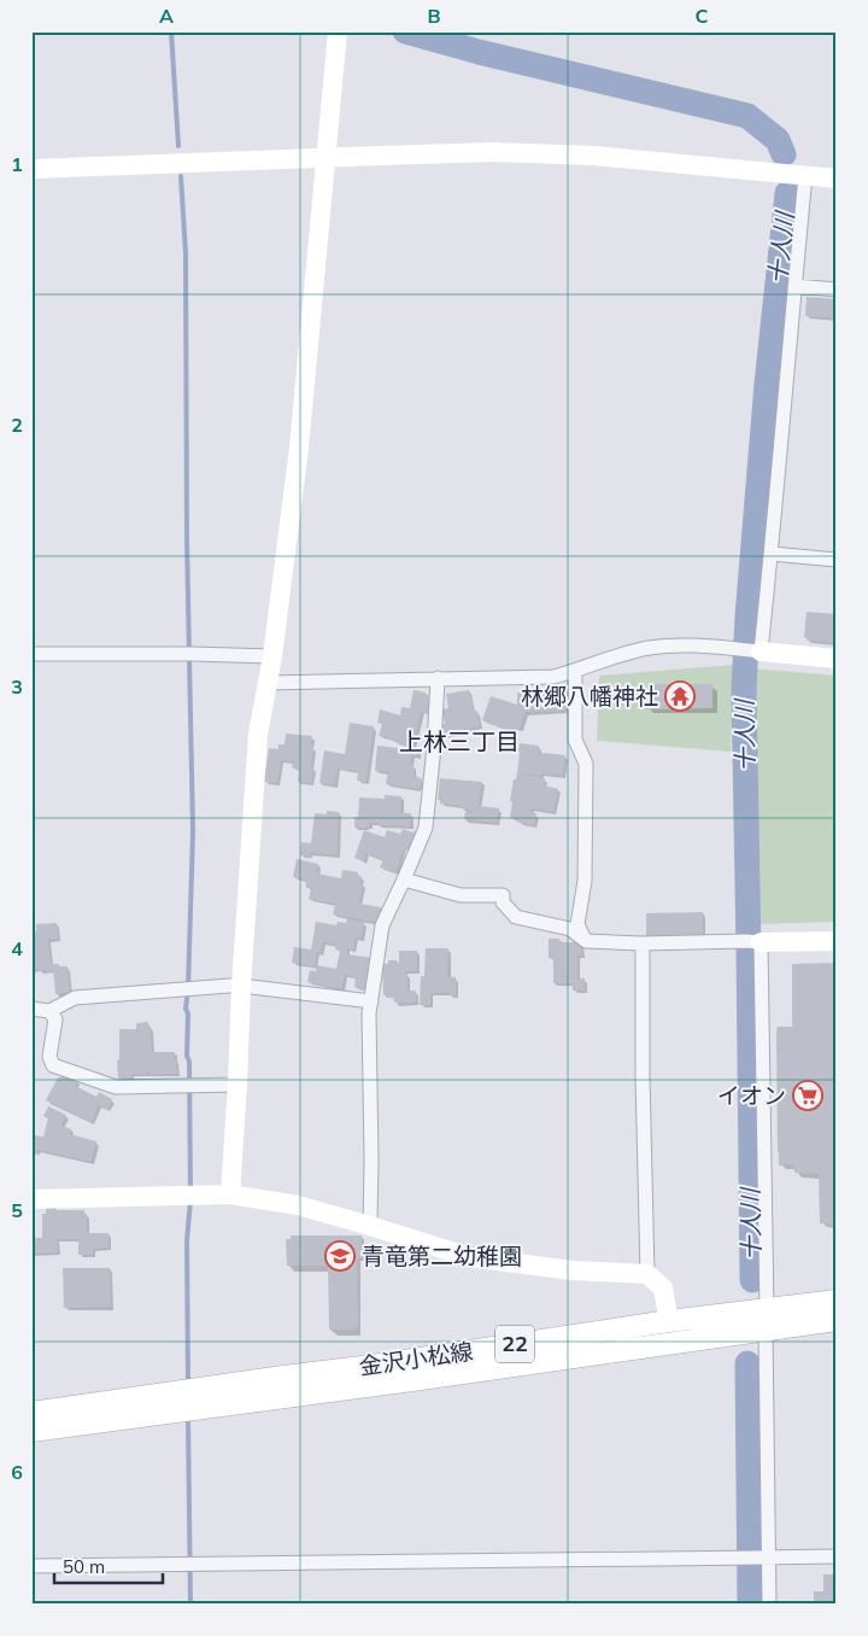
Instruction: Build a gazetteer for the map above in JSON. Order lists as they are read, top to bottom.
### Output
{
  "streets": {
    "main road": ["22", "金沢小松線"]
  },
  "districts": ["上林三丁目"],
  "water": ["十人川"],
  "places": {
    "temple": ["林郷八幡神社"],
    "supermarket": ["イオン"],
    "school or university": ["青竜第二幼稚園"]
  },
  "scale_bar": "50 m",
  "grid": {
    "columns": ["A", "B", "C"],
    "rows": [
      "1",
      "2",
      "3",
      "4",
      "5",
      "6"
    ]
  }
}
